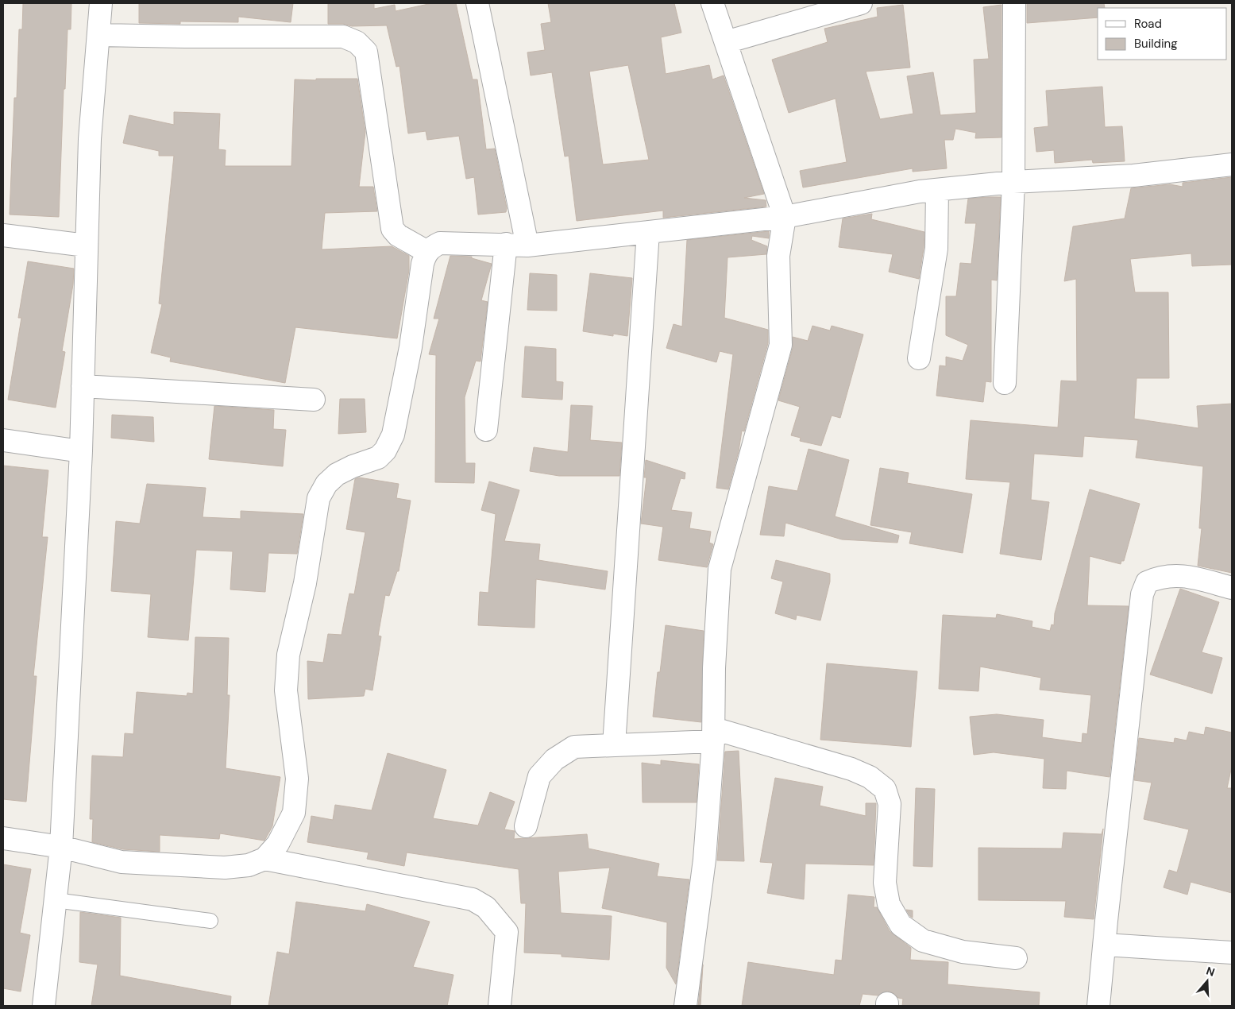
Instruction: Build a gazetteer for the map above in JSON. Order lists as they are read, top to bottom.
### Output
{
  "legend": ["Road", "Building"],
  "north": "top"
}
